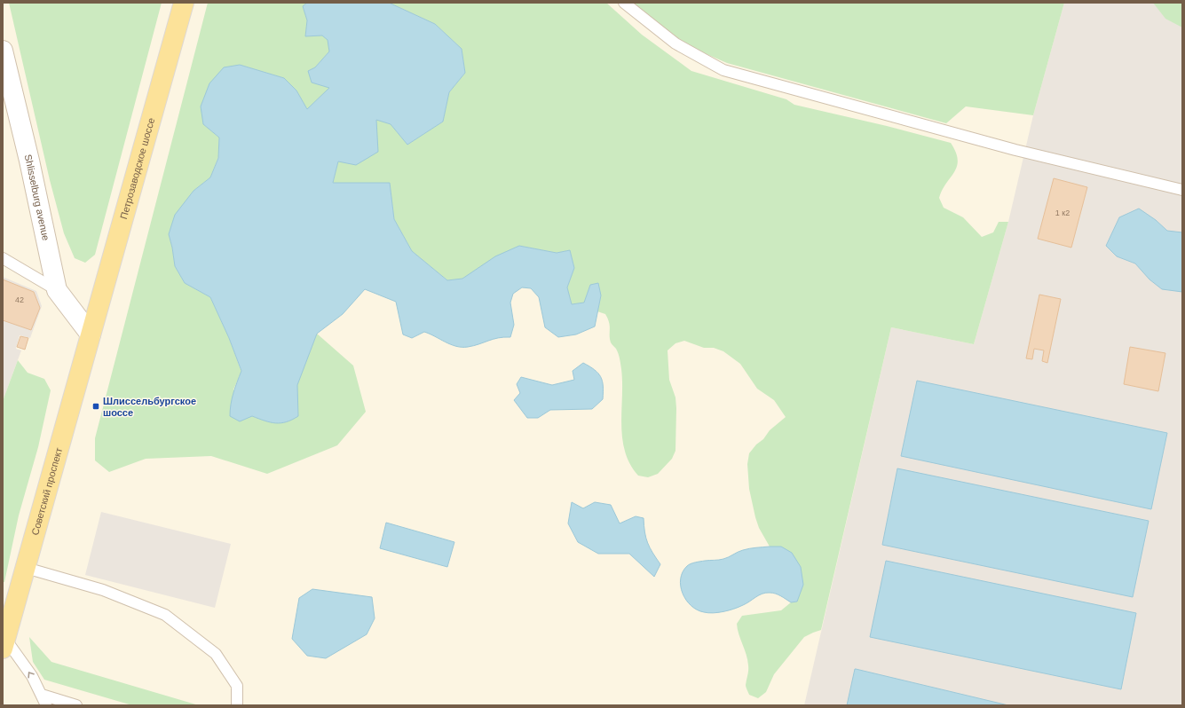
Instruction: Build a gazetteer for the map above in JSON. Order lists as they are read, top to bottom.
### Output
{
  "streets": {
    "main road": ["Петрозаводское шоссе", "Советский проспект"],
    "street": ["Shlisselburg avenue"]
  },
  "crossings": [
    ["Петрозаводское шоссе", "Shlisselburg avenue"],
    ["Петрозаводское шоссе", "Советский проспект"],
    ["Shlisselburg avenue", "Советский проспект"]
  ],
  "places": {
    "transit": ["Шлиссельбургское шоссе"]
  },
  "house_numbers": ["1 к2", "42"]
}
